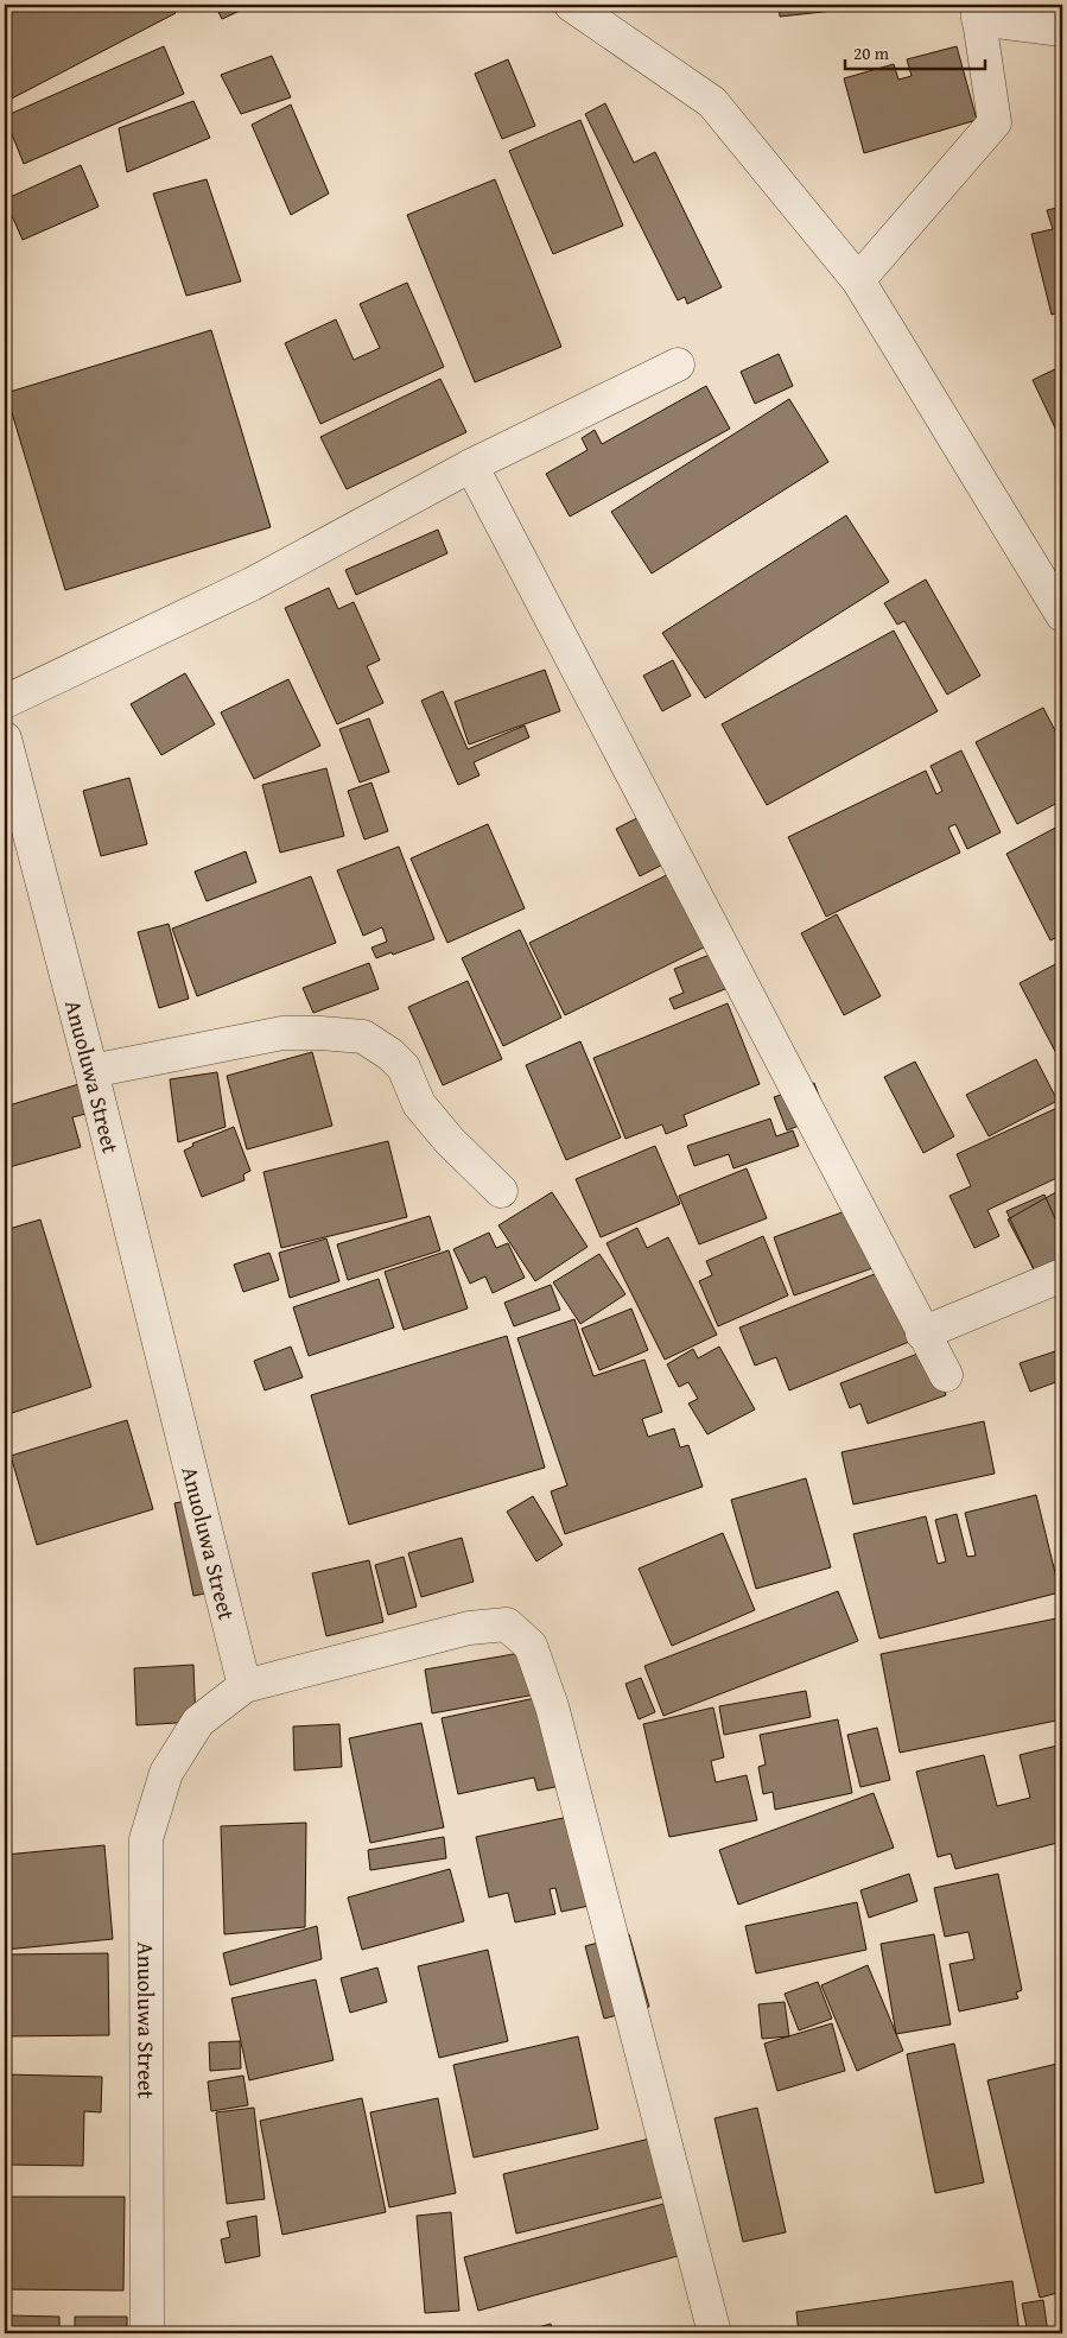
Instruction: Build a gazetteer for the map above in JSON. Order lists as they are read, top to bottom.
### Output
{
  "streets": {
    "street": ["Anuoluwa Street"]
  },
  "scale_bar": "20 m"
}
